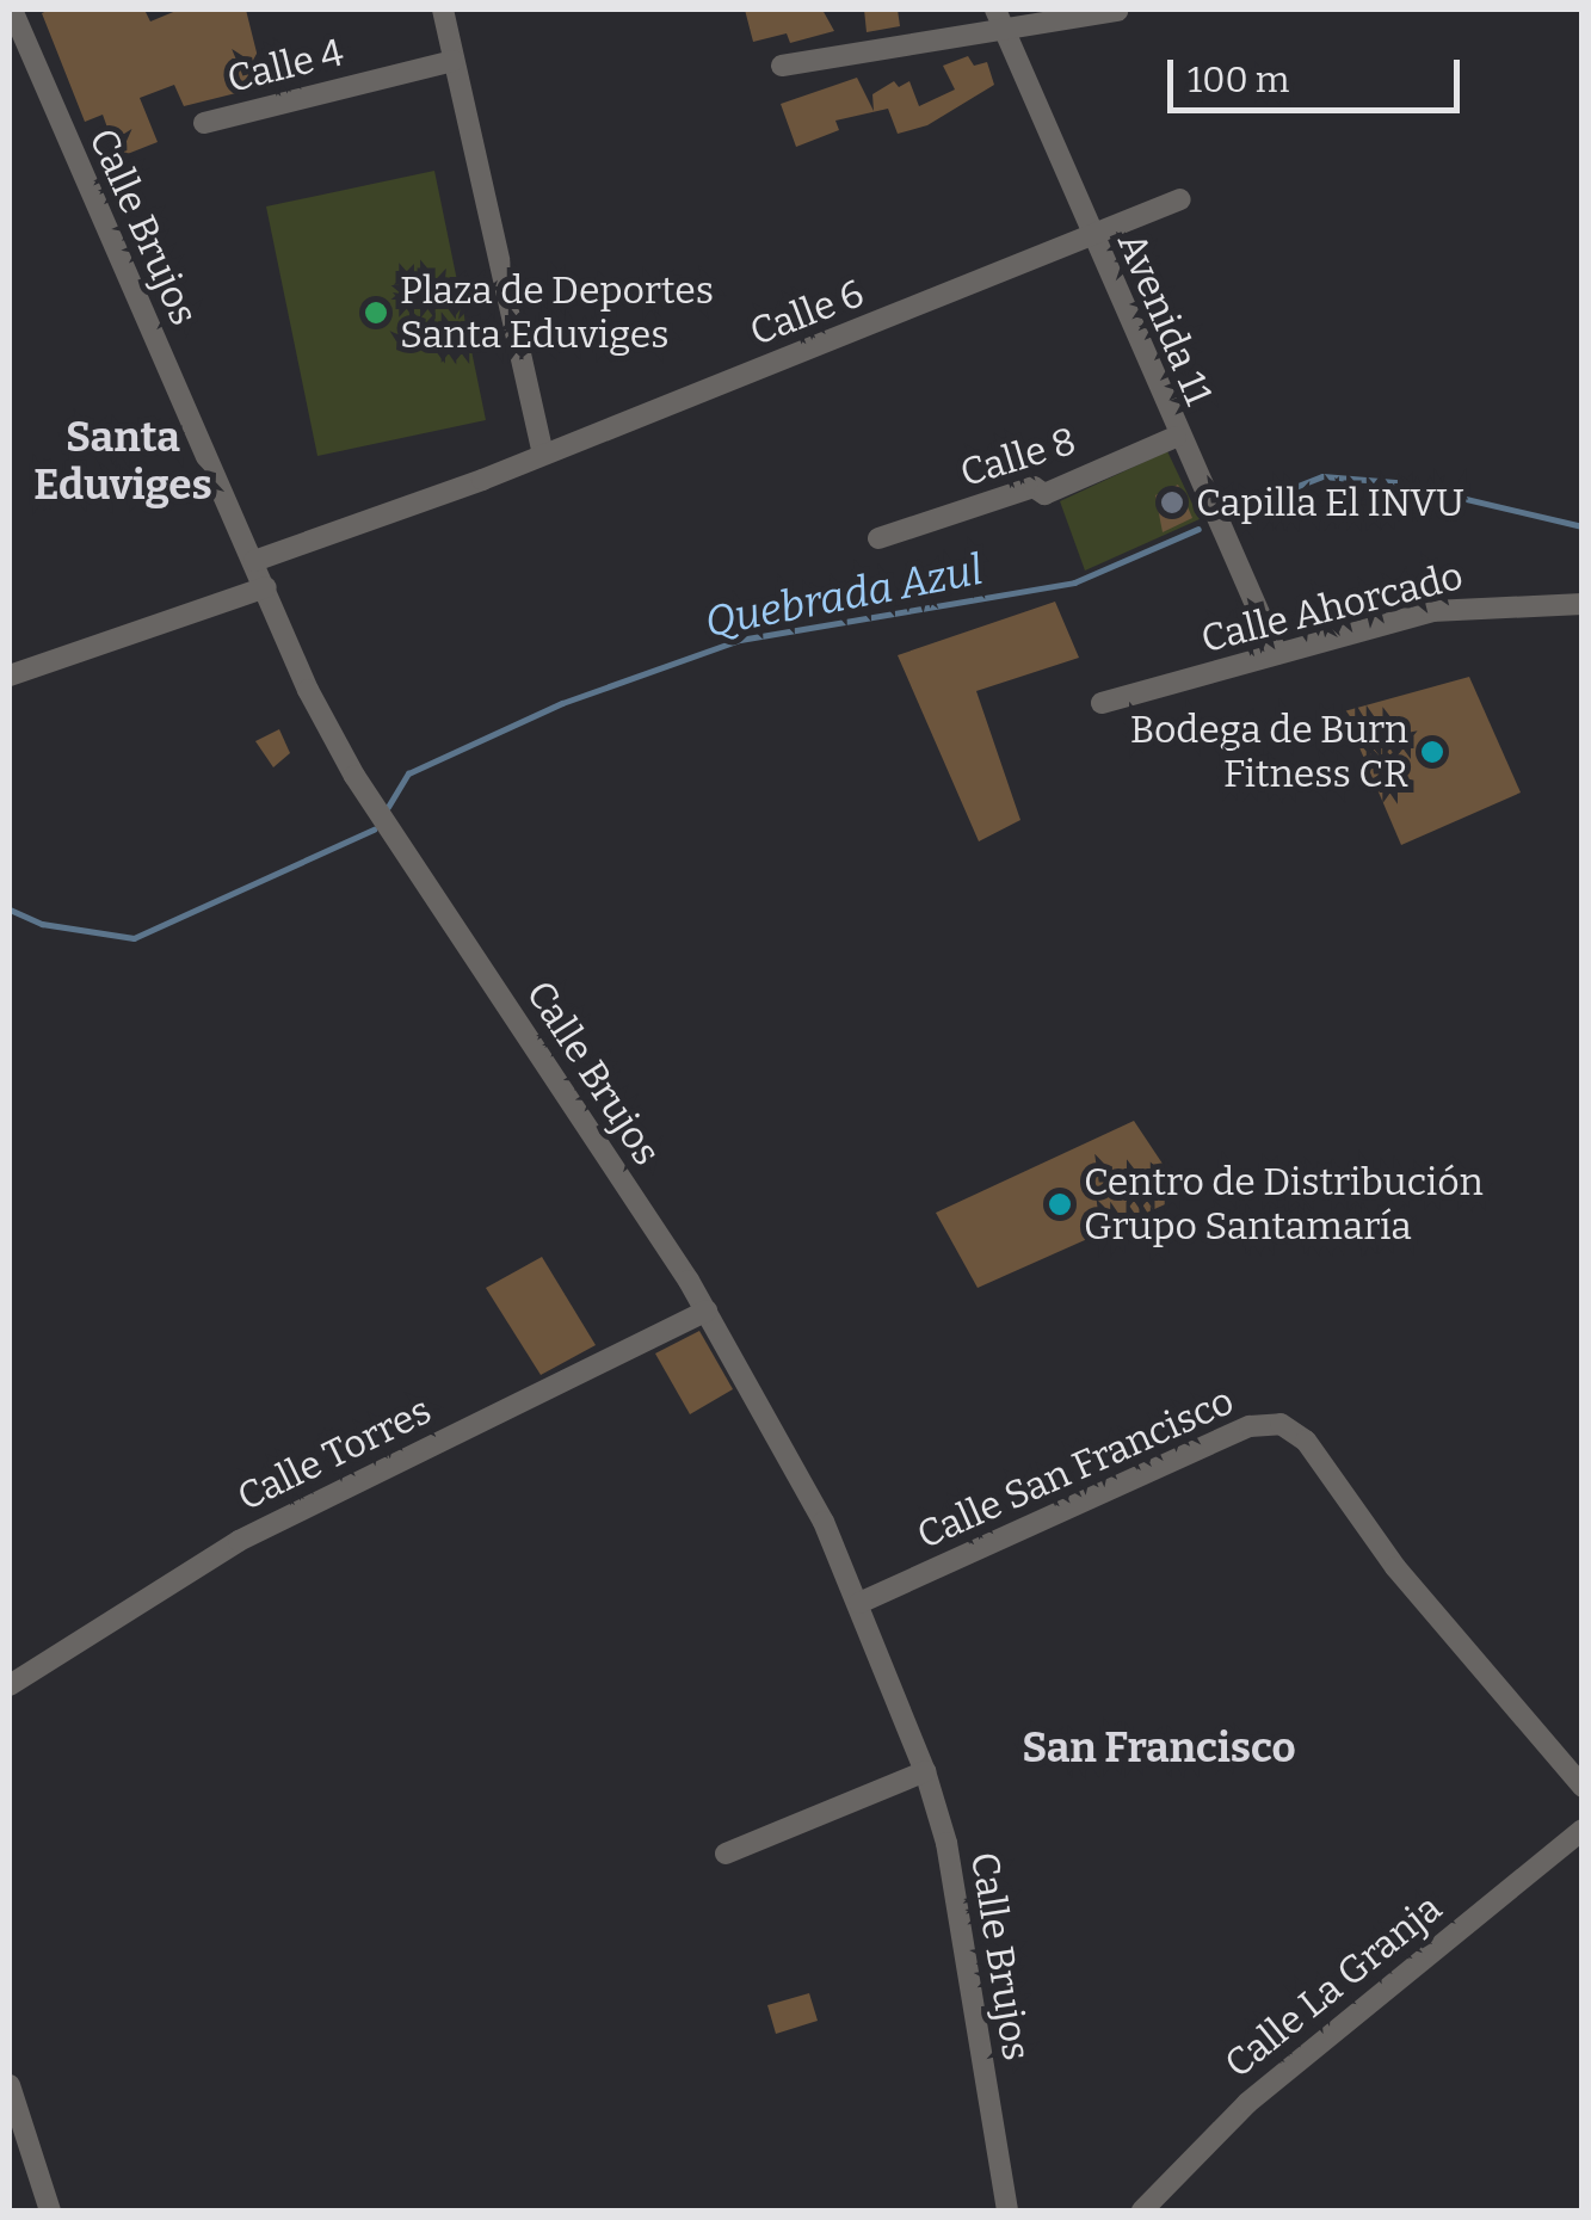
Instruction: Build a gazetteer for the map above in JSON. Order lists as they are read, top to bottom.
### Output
{
  "streets": {
    "street": [
      "Calle 4",
      "Calle Brujos",
      "Calle 6",
      "Avenida 11",
      "Calle 8",
      "Calle Ahorcado",
      "Calle Torres",
      "Calle San Francisco",
      "Calle La Granja"
    ]
  },
  "crossings": [
    ["Calle Brujos", "Calle 6"],
    ["Calle Brujos", "Calle Torres"],
    ["Calle Brujos", "Calle San Francisco"],
    ["Calle 6", "Avenida 11"],
    ["Avenida 11", "Calle 8"],
    ["Avenida 11", "Calle Ahorcado"]
  ],
  "districts": ["Santa Eduviges", "San Francisco"],
  "water": ["Quebrada Azul"],
  "places": [
    "Plaza de Deportes Santa Eduviges",
    "Capilla El INVU",
    "Bodega de Burn Fitness CR",
    "Centro de Distribución Grupo Santamaría"
  ],
  "scale_bar": "100 m"
}
